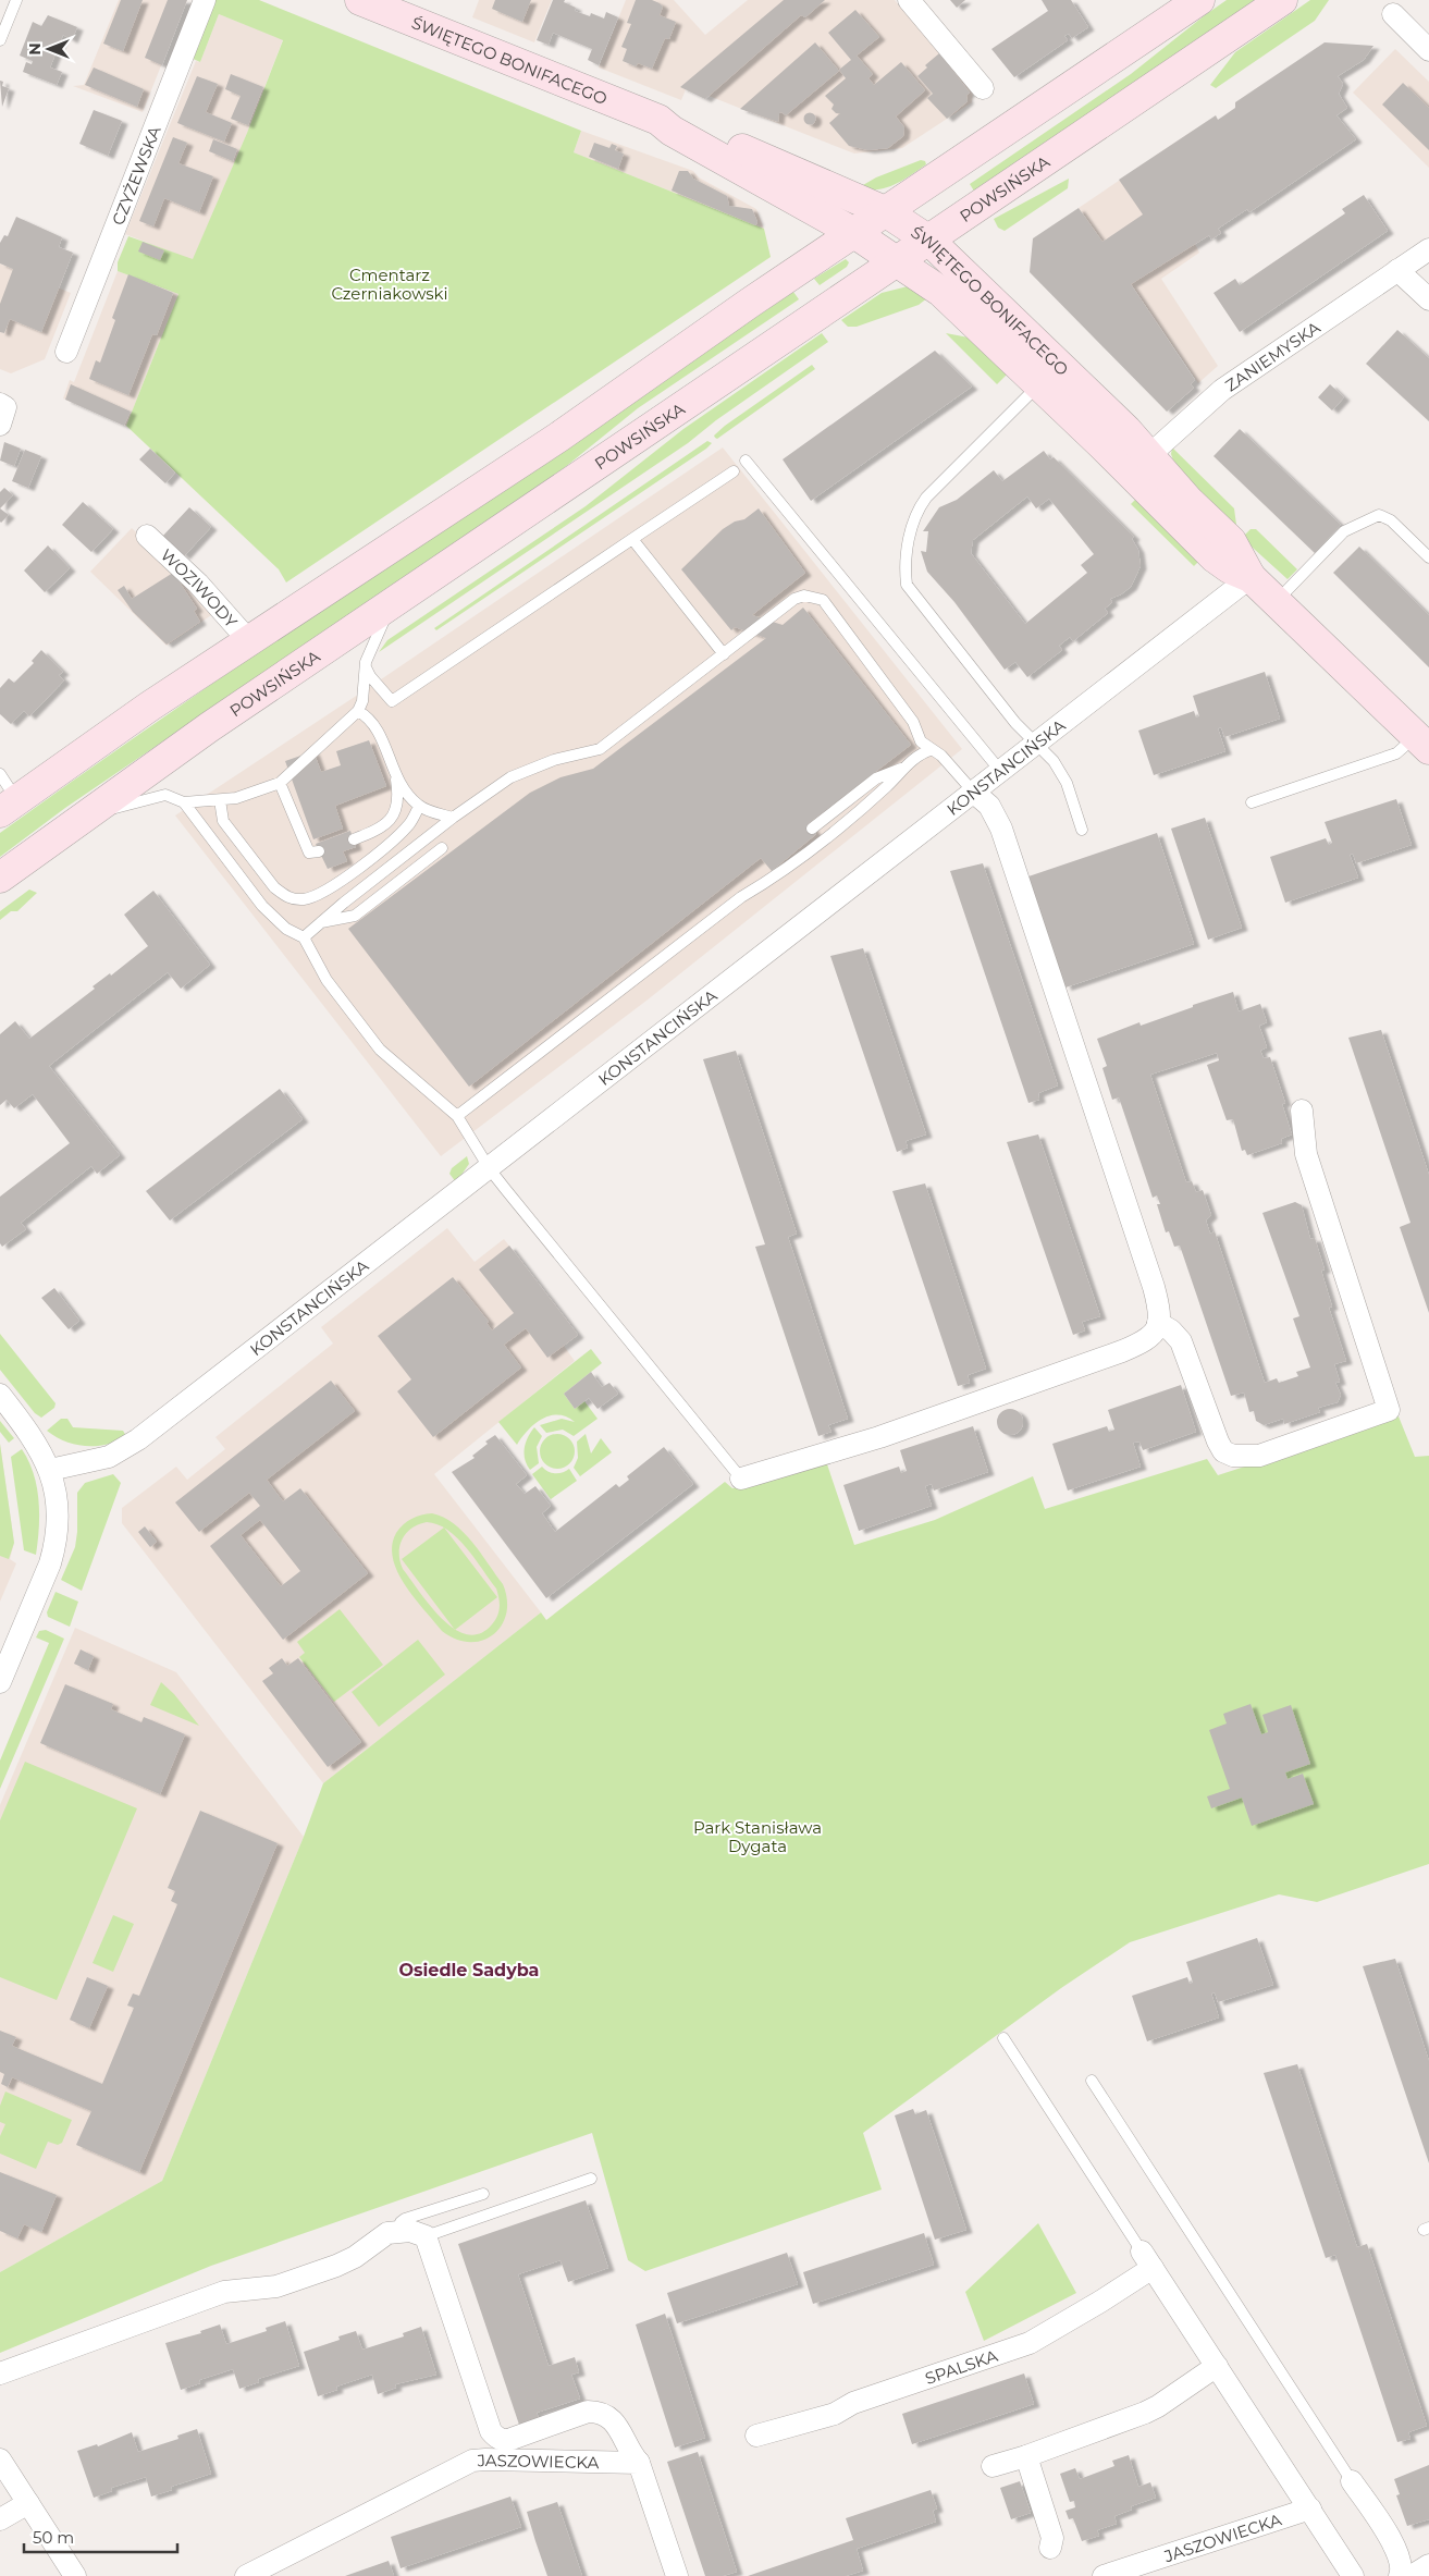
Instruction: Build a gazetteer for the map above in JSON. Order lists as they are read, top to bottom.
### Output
{
  "streets": {
    "main road": ["ŚWIĘTEGO BONIFACEGO", "POWSIŃSKA"],
    "street": [
      "CZYŻEWSKA",
      "ZANIEMYSKA",
      "WOZIWODY",
      "KONSTANCIŃSKA",
      "SPALSKA",
      "JASZOWIECKA"
    ]
  },
  "crossings": [
    ["ŚWIĘTEGO BONIFACEGO", "POWSIŃSKA"],
    ["ŚWIĘTEGO BONIFACEGO", "ZANIEMYSKA"],
    ["ŚWIĘTEGO BONIFACEGO", "KONSTANCIŃSKA"]
  ],
  "districts": ["Osiedle Sadyba"],
  "parks": ["Cmentarz Czerniakowski", "Park Stanisława Dygata"],
  "scale_bar": "50 m",
  "north": "left"
}
